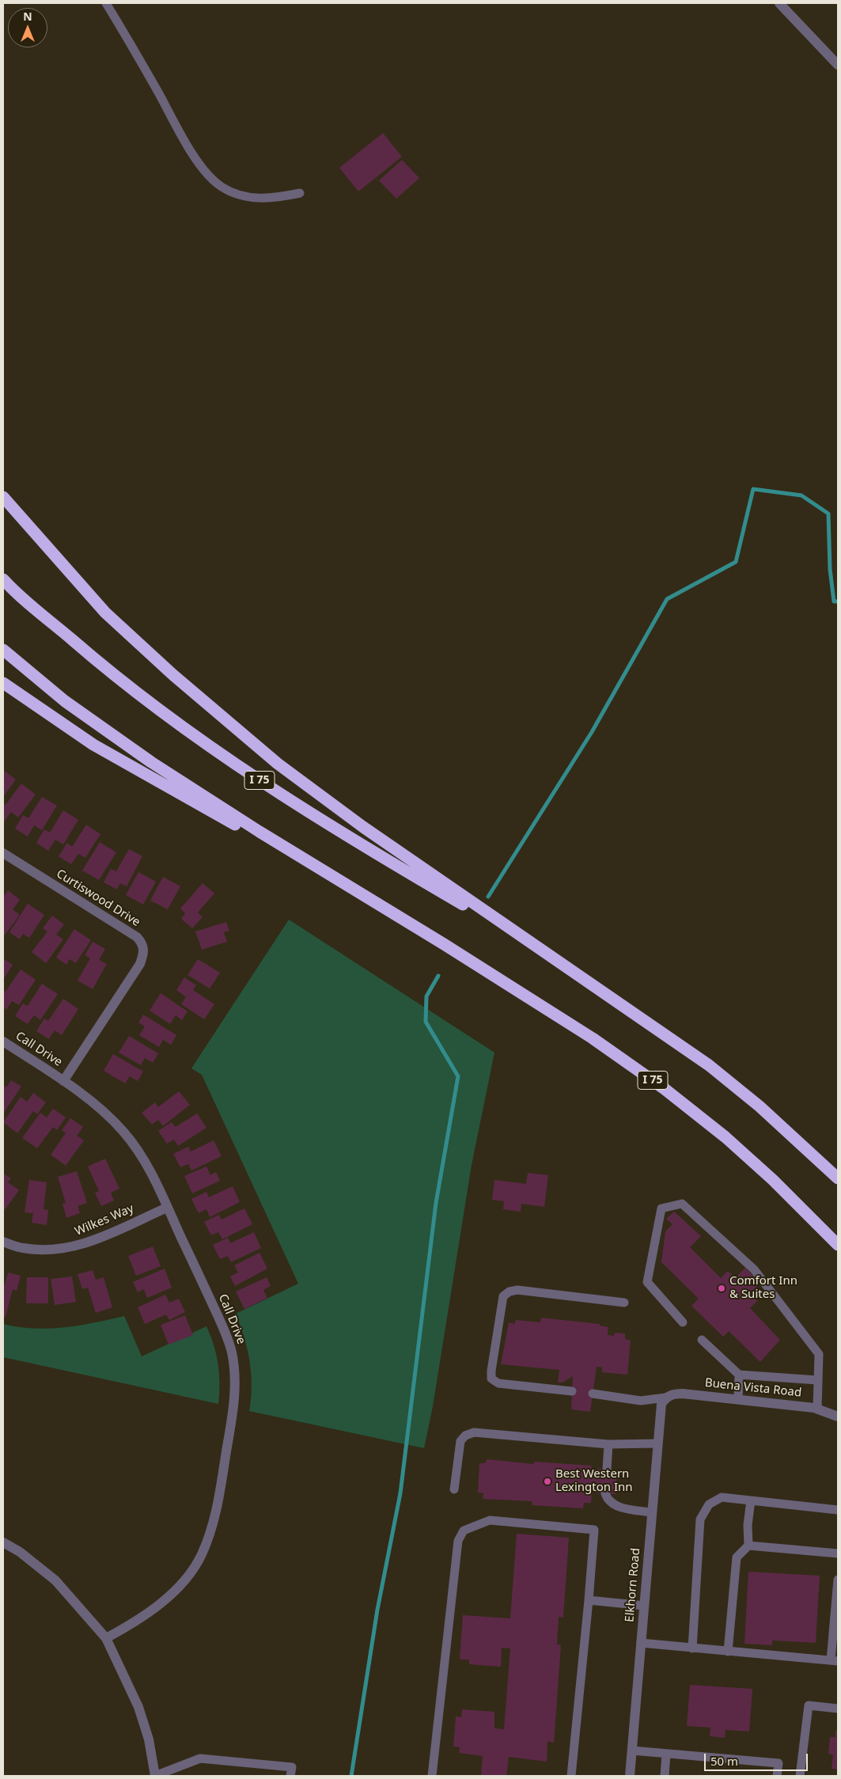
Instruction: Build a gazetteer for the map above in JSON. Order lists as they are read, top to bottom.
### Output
{
  "streets": {
    "highway": ["I 75"],
    "street": [
      "Curtiswood Drive",
      "Call Drive",
      "Wilkes Way",
      "Buena Vista Road",
      "Elkhorn Road"
    ]
  },
  "crossings": [
    ["Curtiswood Drive", "Call Drive"],
    ["Call Drive", "Wilkes Way"],
    ["Buena Vista Road", "Elkhorn Road"]
  ],
  "places": ["Comfort Inn & Suites", "Best Western Lexington Inn"],
  "scale_bar": "50 m",
  "north": "top"
}
